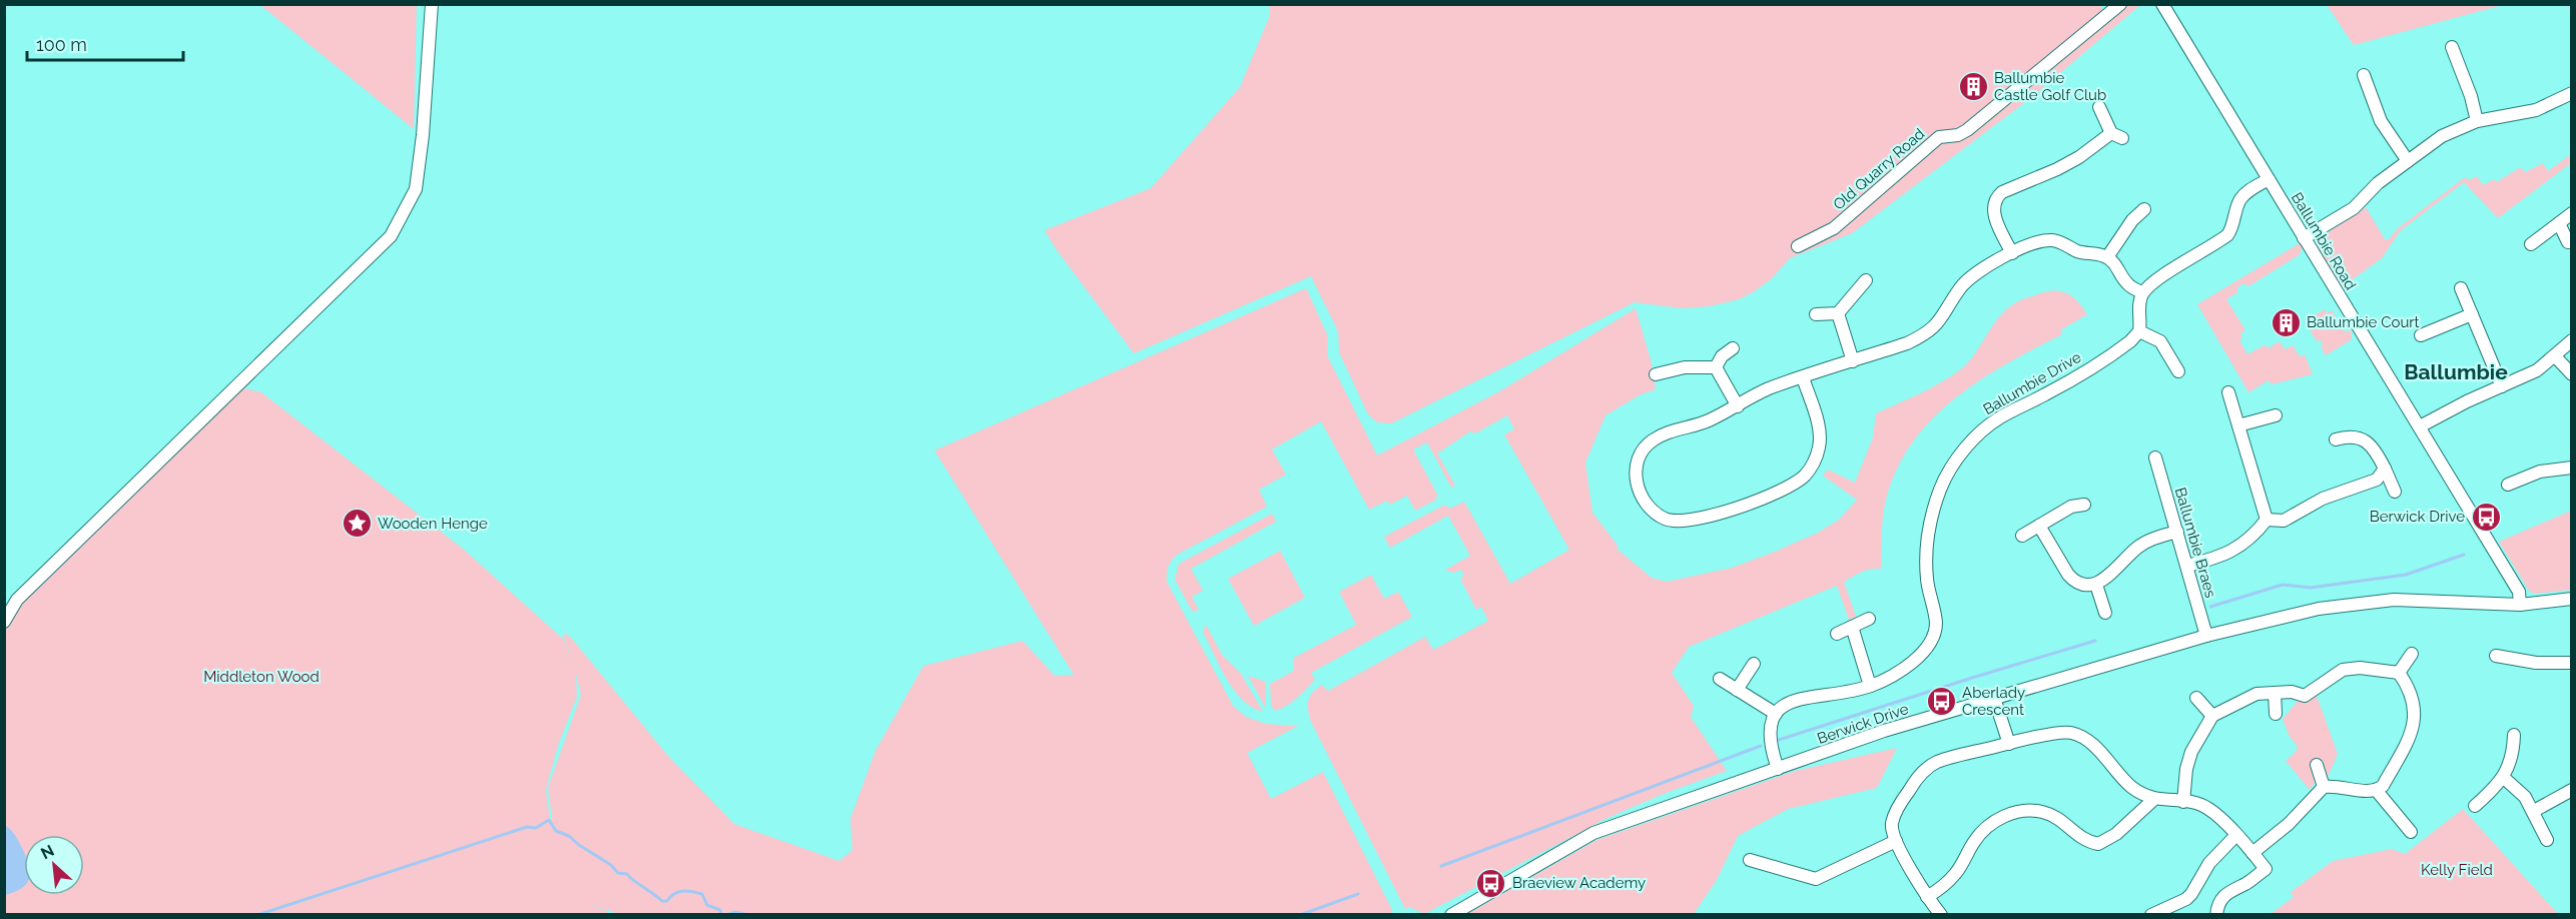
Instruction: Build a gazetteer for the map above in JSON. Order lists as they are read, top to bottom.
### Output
{
  "streets": {
    "street": [
      "Old Quarry Road",
      "Ballumbie Road",
      "Ballumbie Drive",
      "Ballumbie Braes",
      "Berwick Drive"
    ]
  },
  "crossings": [
    ["Ballumbie Road", "Berwick Drive"],
    ["Ballumbie Braes", "Berwick Drive"]
  ],
  "districts": ["Ballumbie"],
  "parks": ["Middleton Wood", "Kelly Field"],
  "places": {
    "building": ["Ballumbie Castle Golf Club", "Ballumbie Court"],
    "bus stop": ["Berwick Drive", "Aberlady Crescent", "Braeview Academy"],
    "place": ["Wooden Henge"]
  },
  "scale_bar": "100 m",
  "north": "top left"
}
